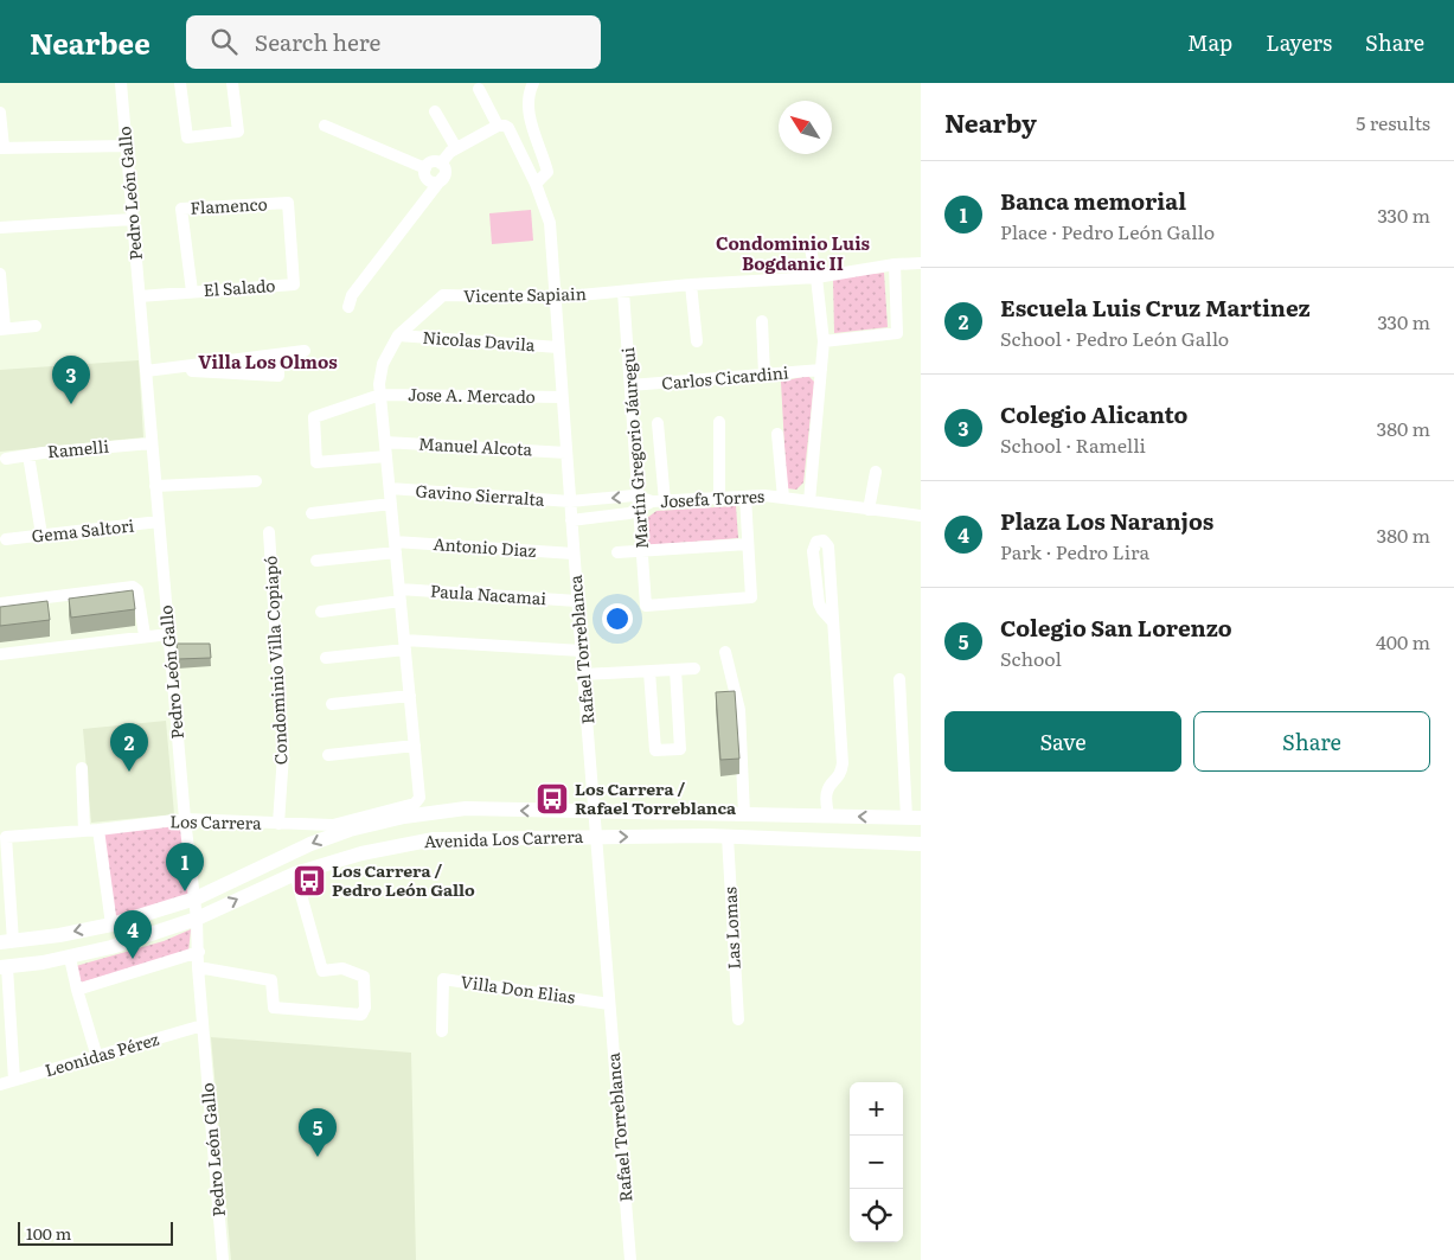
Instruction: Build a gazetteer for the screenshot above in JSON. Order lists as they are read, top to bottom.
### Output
{
  "streets": {
    "main road": ["Avenida Los Carrera"],
    "street": [
      "Pedro León Gallo",
      "Flamenco",
      "El Salado",
      "Vicente Sapiain",
      "Nicolas Davila",
      "Carlos Cicardini",
      "Jose A. Mercado",
      "Manuel Alcota",
      "Martín Gregorio Jáuregui",
      "Ramelli",
      "Gavino Sierralta",
      "Josefa Torres",
      "Gema Saltori",
      "Antonio Diaz",
      "Paula Nacamai",
      "Rafael Torreblanca",
      "Condominio Villa Copiapó",
      "Los Carrera",
      "Las Lomas",
      "Villa Don Elias",
      "Leonidas Pérez"
    ]
  },
  "crossings": [
    ["Pedro León Gallo", "El Salado"],
    ["Pedro León Gallo", "Ramelli"],
    ["Pedro León Gallo", "Gema Saltori"],
    ["Pedro León Gallo", "Los Carrera"],
    ["Pedro León Gallo", "Avenida Los Carrera"],
    ["Pedro León Gallo", "Leonidas Pérez"],
    ["Flamenco", "El Salado"],
    ["Vicente Sapiain", "Nicolas Davila"],
    ["Vicente Sapiain", "Jose A. Mercado"],
    ["Vicente Sapiain", "Manuel Alcota"],
    ["Vicente Sapiain", "Martín Gregorio Jáuregui"],
    ["Vicente Sapiain", "Gavino Sierralta"],
    ["Vicente Sapiain", "Antonio Diaz"],
    ["Vicente Sapiain", "Paula Nacamai"],
    ["Vicente Sapiain", "Rafael Torreblanca"],
    ["Vicente Sapiain", "Los Carrera"],
    ["Nicolas Davila", "Rafael Torreblanca"],
    ["Carlos Cicardini", "Martín Gregorio Jáuregui"],
    ["Jose A. Mercado", "Rafael Torreblanca"],
    ["Manuel Alcota", "Rafael Torreblanca"],
    ["Martín Gregorio Jáuregui", "Josefa Torres"],
    ["Gavino Sierralta", "Josefa Torres"],
    ["Gavino Sierralta", "Rafael Torreblanca"],
    ["Josefa Torres", "Rafael Torreblanca"],
    ["Antonio Diaz", "Rafael Torreblanca"],
    ["Paula Nacamai", "Rafael Torreblanca"],
    ["Rafael Torreblanca", "Avenida Los Carrera"],
    ["Rafael Torreblanca", "Villa Don Elias"],
    ["Condominio Villa Copiapó", "Los Carrera"],
    ["Los Carrera", "Avenida Los Carrera"],
    ["Avenida Los Carrera", "Las Lomas"]
  ],
  "districts": ["Condominio Luis Bogdanic II", "Villa Los Olmos"],
  "places": {
    "bus stop": ["Los Carrera / Rafael Torreblanca", "Los Carrera / Pedro León Gallo"]
  },
  "scale_bar": "100 m",
  "north": "top left",
  "page": {
    "header": "Nearbee",
    "search": "Search here",
    "nav": ["Map", "Layers", "Share"],
    "heading": ["Nearby", "5 results"],
    "list": [
      {
        "mark": "1",
        "name": "Banca memorial",
        "note": "Place · Pedro León Gallo",
        "value": "330 m"
      },
      {
        "mark": "2",
        "name": "Escuela Luis Cruz Martinez",
        "note": "School · Pedro León Gallo",
        "value": "330 m"
      },
      {
        "mark": "3",
        "name": "Colegio Alicanto",
        "note": "School · Ramelli",
        "value": "380 m"
      },
      {
        "mark": "4",
        "name": "Plaza Los Naranjos",
        "note": "Park · Pedro Lira",
        "value": "380 m"
      },
      {
        "mark": "5",
        "name": "Colegio San Lorenzo",
        "note": "School",
        "value": "400 m"
      }
    ],
    "pins": [
      "3",
      "2",
      "1",
      "4",
      "5"
    ],
    "buttons": ["Save", "Share"],
    "map_buttons": ["+", "−"],
    "scale": "100 m"
  }
}
